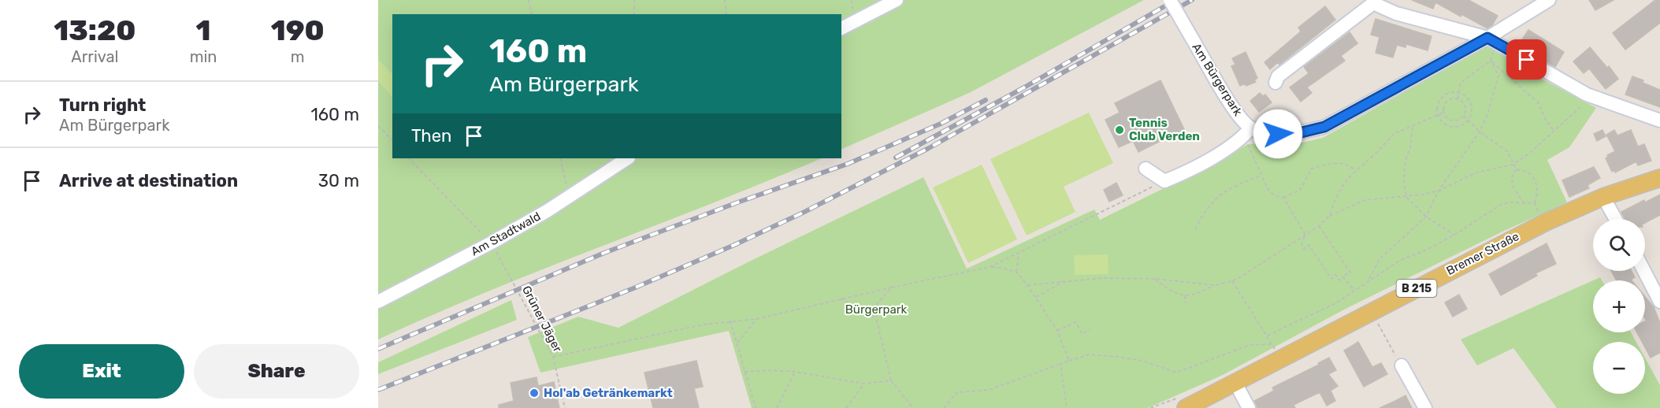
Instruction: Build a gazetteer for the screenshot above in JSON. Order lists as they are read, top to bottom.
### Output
{
  "streets": {
    "main road": ["Bremer Straße", "B 215"],
    "street": ["Am Bürgerpark", "Am Stadtwald"],
    "path": ["Grüner Jäger"]
  },
  "crossings": [
    ["Am Stadtwald", "Grüner Jäger"]
  ],
  "parks": ["Bürgerpark"],
  "places": ["Tennis Club Verden", "Hol'ab Getränkemarkt"],
  "page": {
    "eta": [
      "13:20",
      "Arrival",
      "1",
      "min",
      "190",
      "m"
    ],
    "turn": ["160 m", "Am Bürgerpark"],
    "list": [
      {
        "name": "Turn right",
        "note": "Am Bürgerpark",
        "value": "160 m"
      },
      {
        "name": "Arrive at destination",
        "value": "30 m"
      }
    ],
    "then": "Then",
    "map_buttons": ["+", "−"],
    "buttons": ["Exit", "Share"]
  }
}
